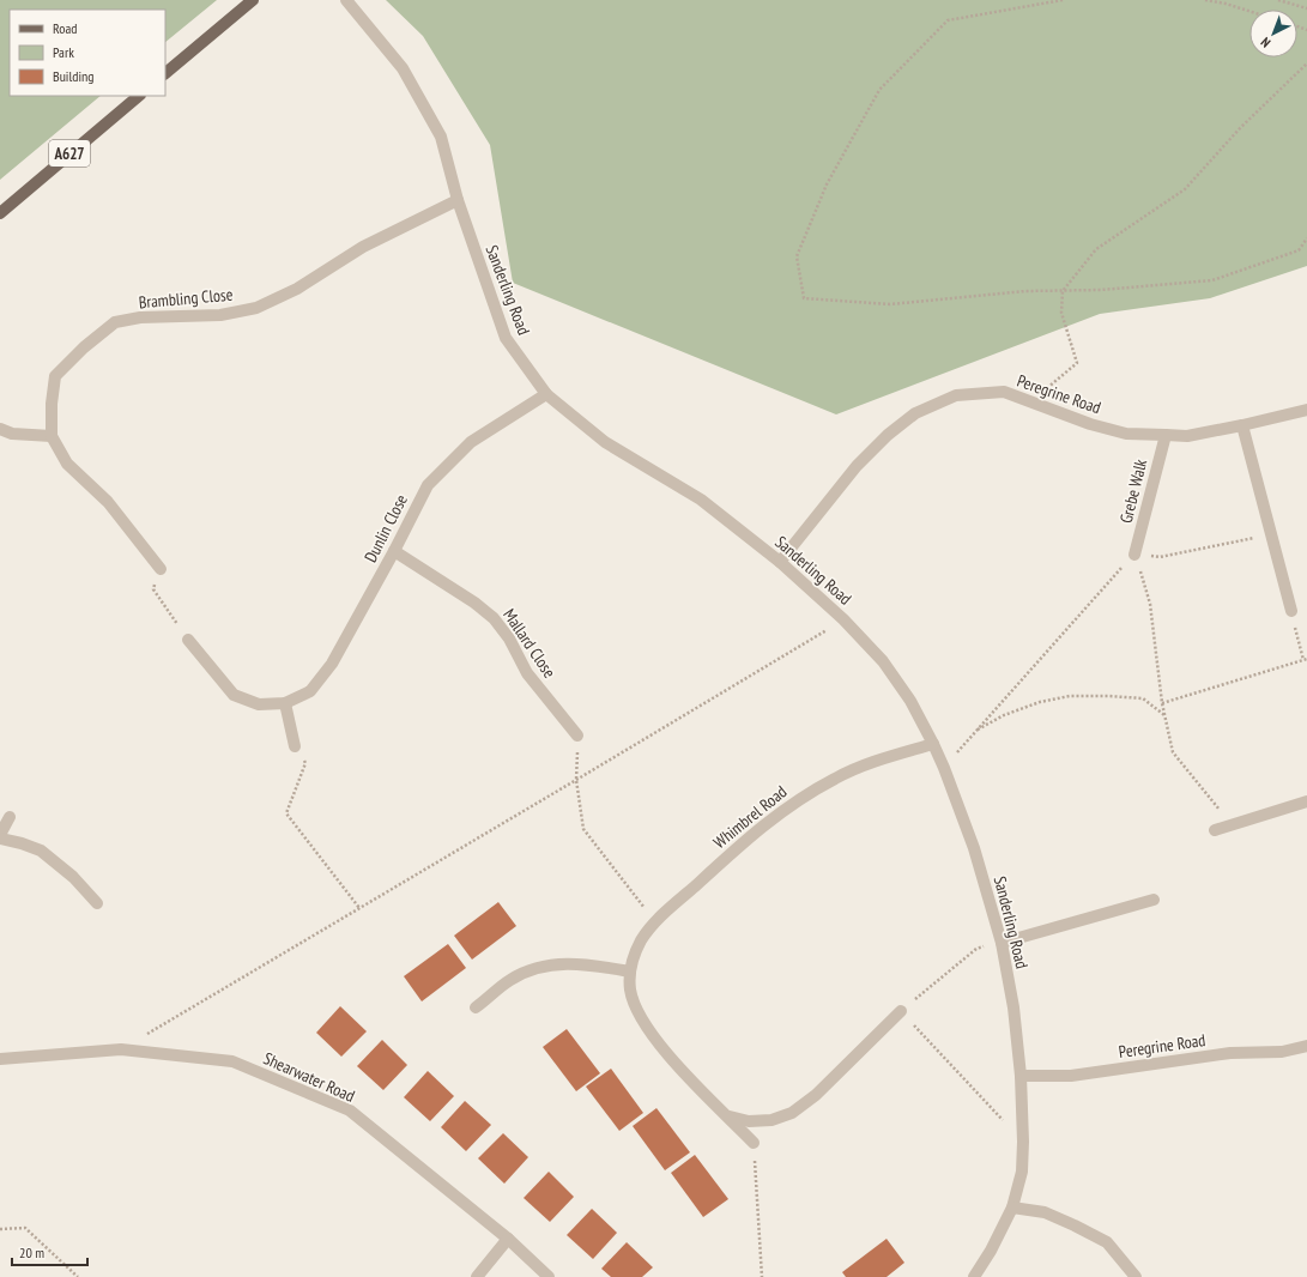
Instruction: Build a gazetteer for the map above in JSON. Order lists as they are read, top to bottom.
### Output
{
  "streets": {
    "main road": ["A627"],
    "street": [
      "Sanderling Road",
      "Brambling Close",
      "Peregrine Road",
      "Grebe Walk",
      "Dunlin Close",
      "Mallard Close",
      "Whimbrel Road",
      "Shearwater Road"
    ]
  },
  "crossings": [
    ["Sanderling Road", "Brambling Close"],
    ["Sanderling Road", "Peregrine Road"],
    ["Sanderling Road", "Dunlin Close"],
    ["Sanderling Road", "Whimbrel Road"],
    ["Peregrine Road", "Grebe Walk"],
    ["Dunlin Close", "Mallard Close"]
  ],
  "legend": ["Road", "Park", "Building"],
  "scale_bar": "20 m",
  "north": "bottom left"
}
